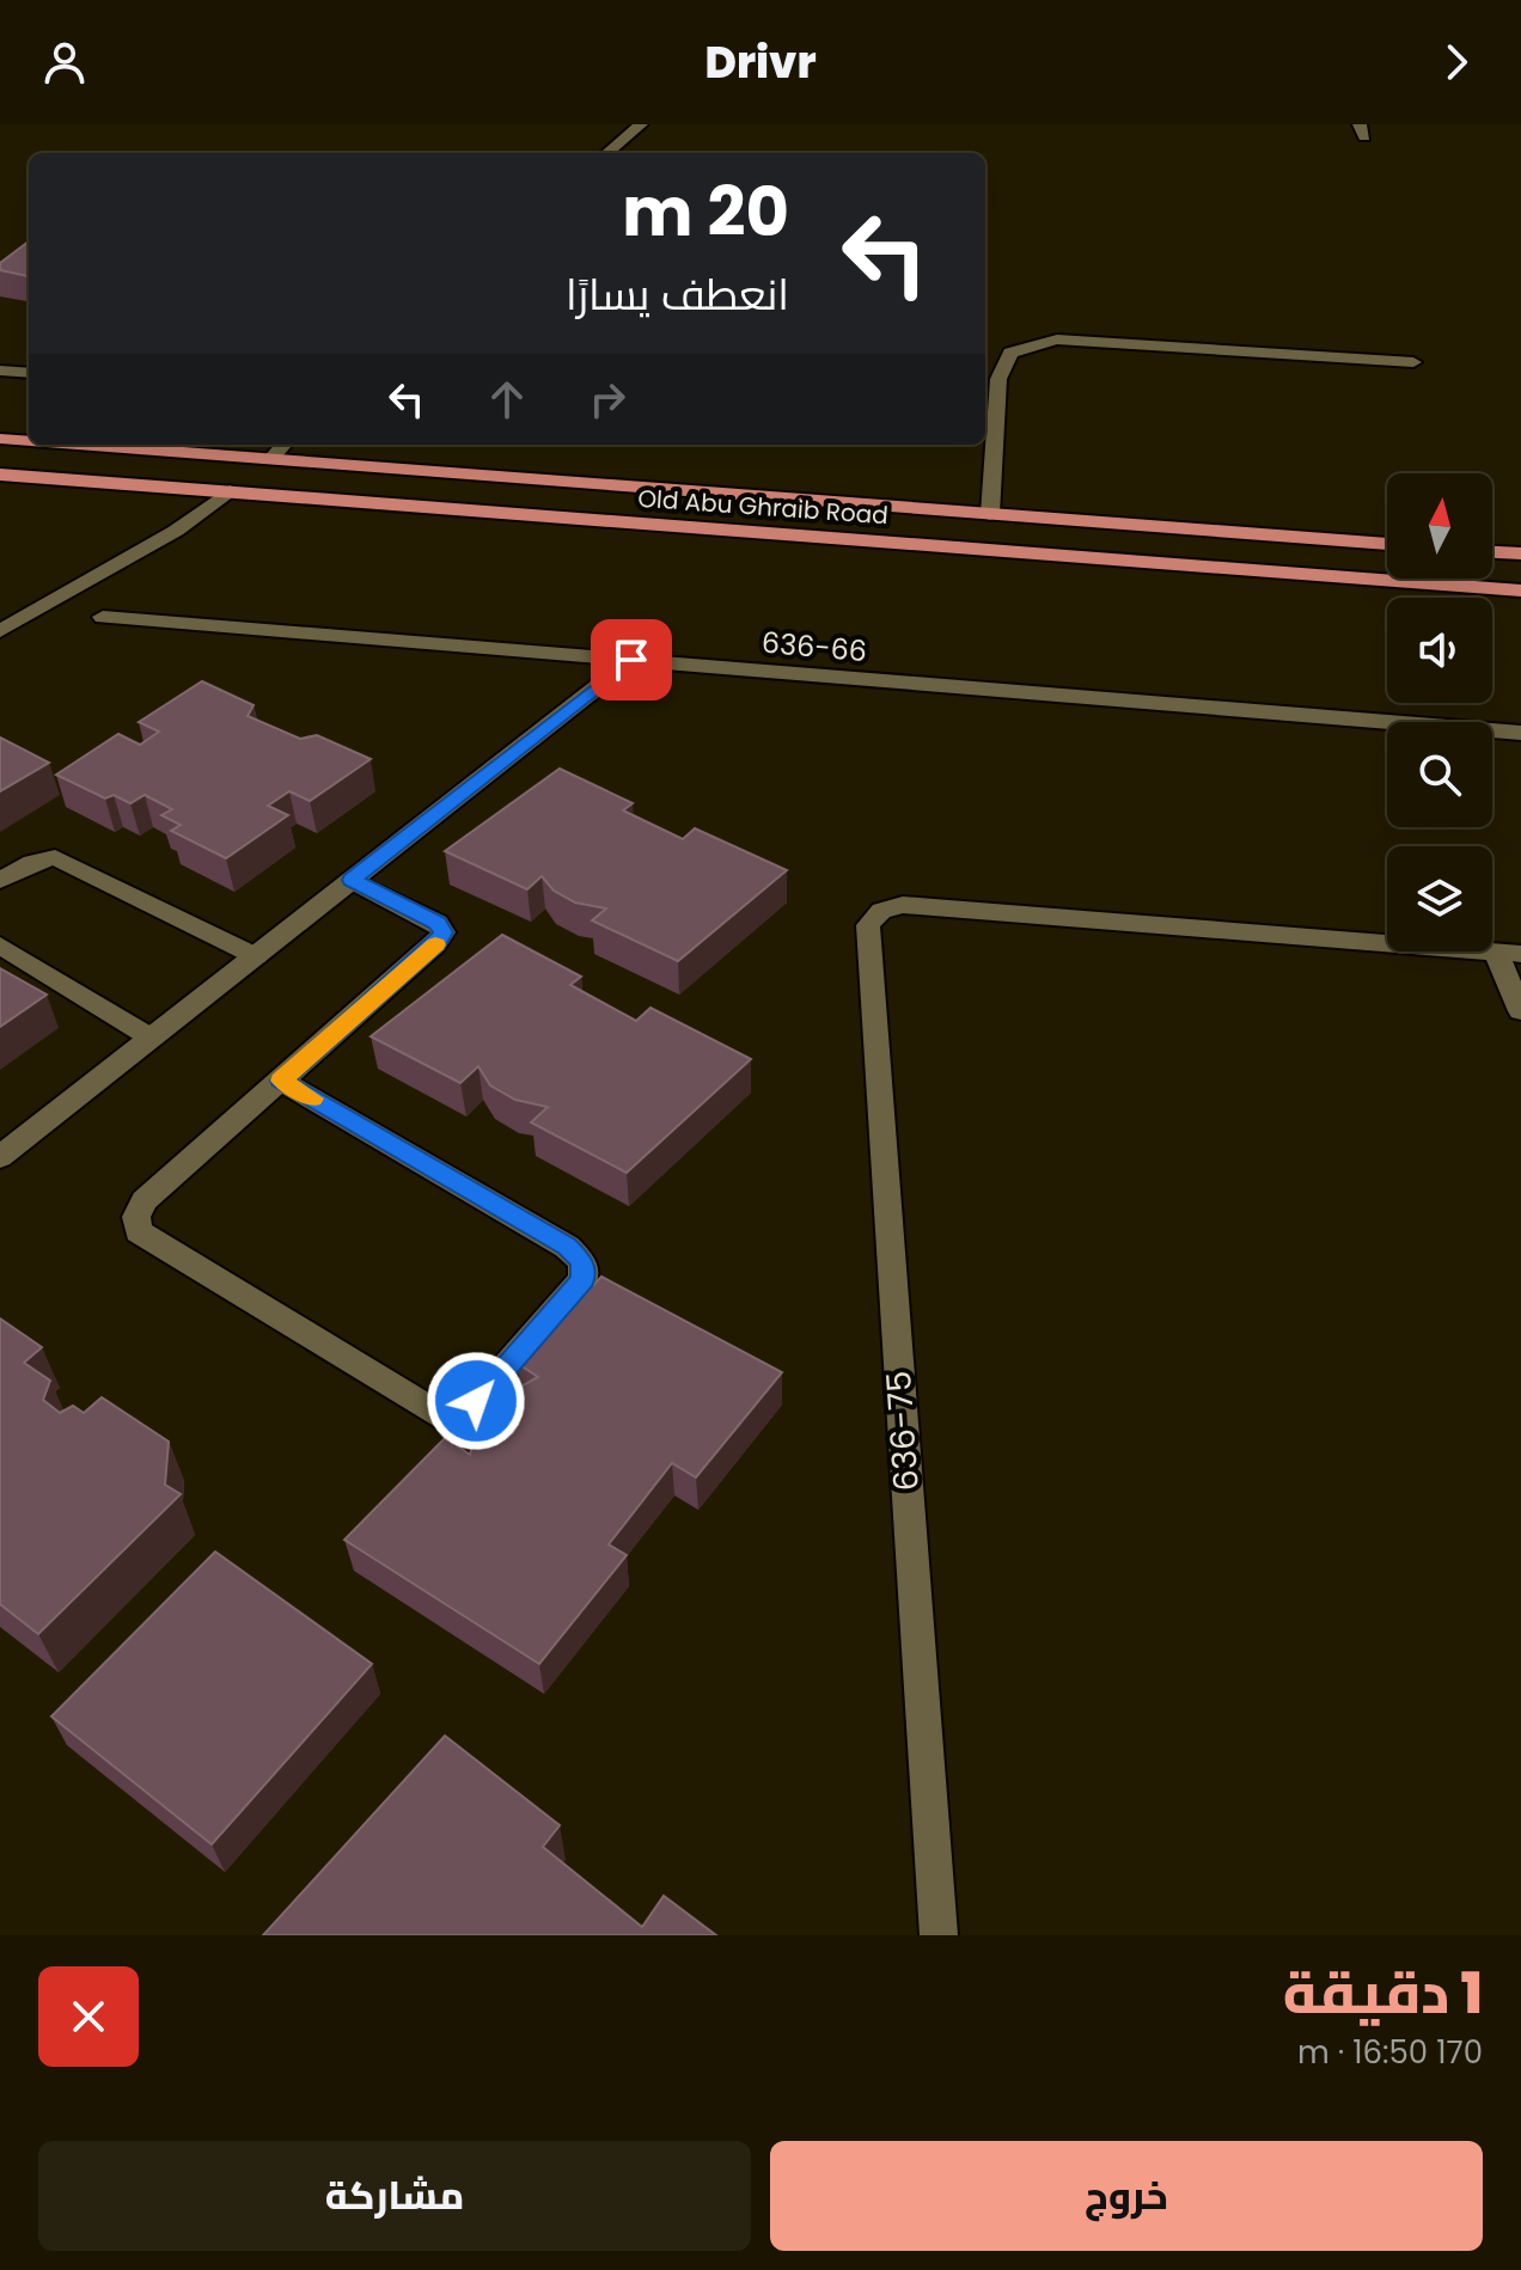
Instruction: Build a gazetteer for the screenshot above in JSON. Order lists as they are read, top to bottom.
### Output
{
  "streets": {
    "highway": ["Old Abu Ghraib Road"],
    "street": ["636-66", "636-75"]
  },
  "north": "top",
  "page": {
    "header": "Drivr",
    "turn": ["20 m", "انعطف يسارًا"],
    "heading": ["1 دقيقة", "170 m · 16:50"],
    "buttons": ["خروج", "مشاركة"]
  }
}
